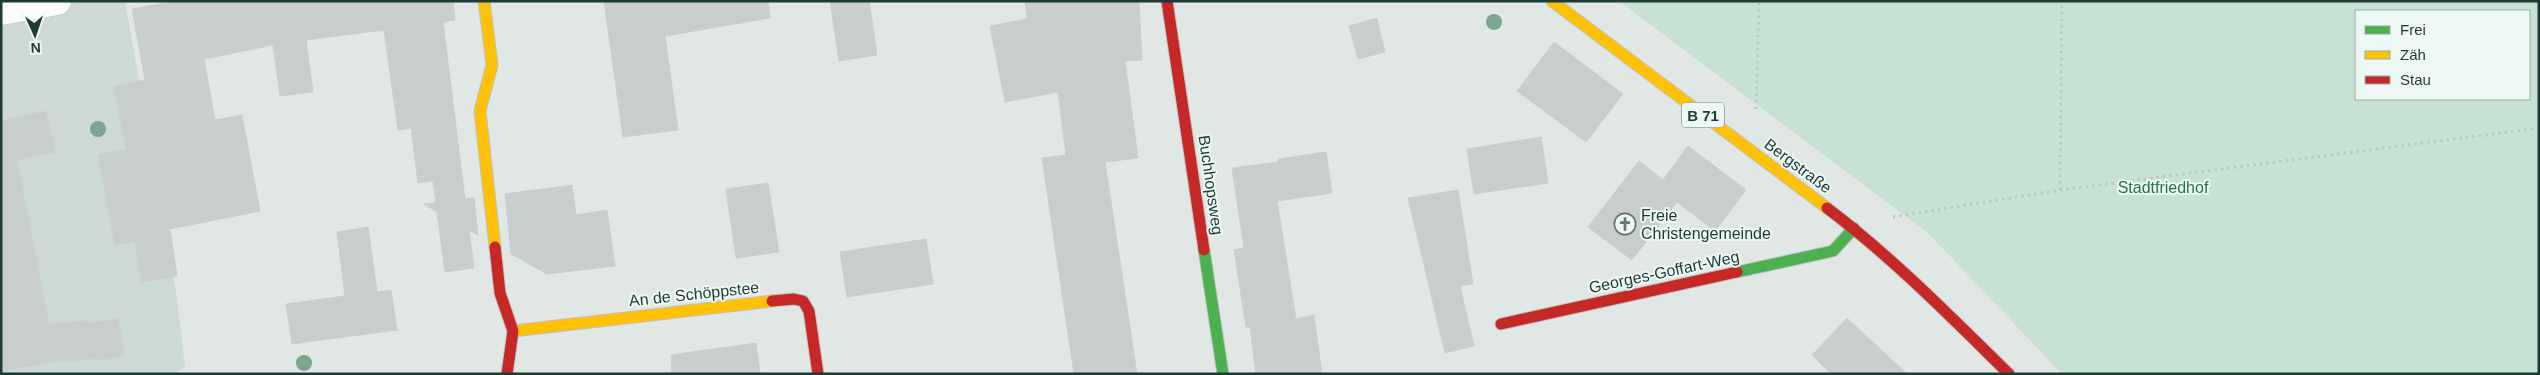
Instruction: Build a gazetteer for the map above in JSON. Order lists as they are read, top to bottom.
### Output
{
  "streets": {
    "street": [
      "B 71",
      "Bergstraße",
      "Buchhopsweg",
      "Georges-Goffart-Weg",
      "An de Schöppstee"
    ]
  },
  "crossings": [
    ["Bergstraße", "Georges-Goffart-Weg"]
  ],
  "parks": ["Stadtfriedhof"],
  "places": {
    "church": ["Freie Christengemeinde"]
  },
  "legend": ["Frei", "Zäh", "Stau"],
  "north": "bottom"
}
